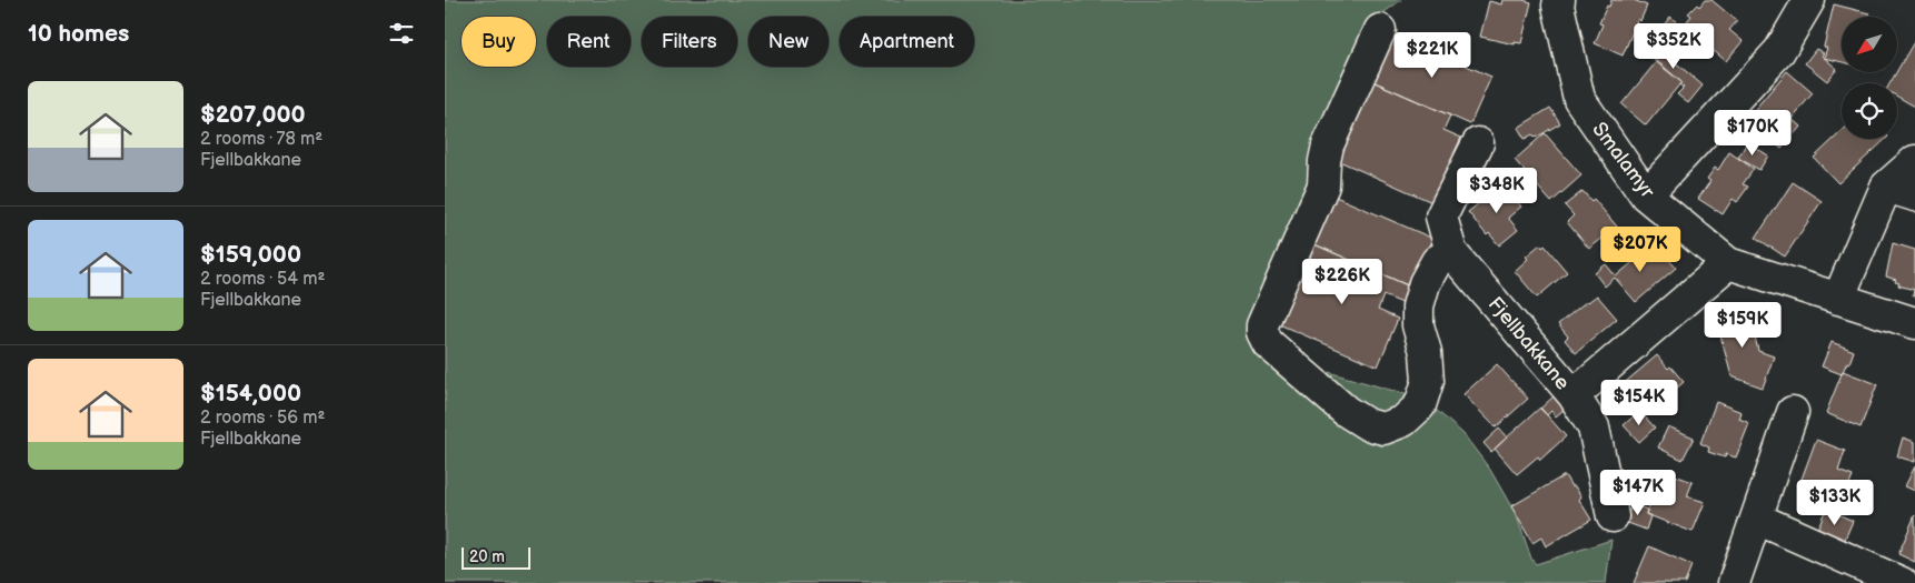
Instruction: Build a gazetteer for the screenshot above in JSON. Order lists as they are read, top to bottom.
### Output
{
  "streets": {
    "street": ["Smalamyr", "Fjellbakkane"]
  },
  "crossings": [
    ["Smalamyr", "Fjellbakkane"]
  ],
  "scale_bar": "20 m",
  "north": "bottom left",
  "page": {
    "heading": "10 homes",
    "chip": [
      "Buy",
      "Rent",
      "Filters",
      "New",
      "Apartment"
    ],
    "price": [
      "$352K",
      "$221K",
      "$170K",
      "$348K",
      "$207K",
      "$226K",
      "$159K",
      "$154K",
      "$147K",
      "$133K"
    ],
    "list": [
      {
        "name": "$207,000",
        "note": "2 rooms · 78 m² · Fjellbakkane"
      },
      {
        "name": "$159,000",
        "note": "2 rooms · 54 m² · Fjellbakkane"
      },
      {
        "name": "$154,000",
        "note": "2 rooms · 56 m² · Fjellbakkane"
      }
    ],
    "scale": "20 m"
  }
}
